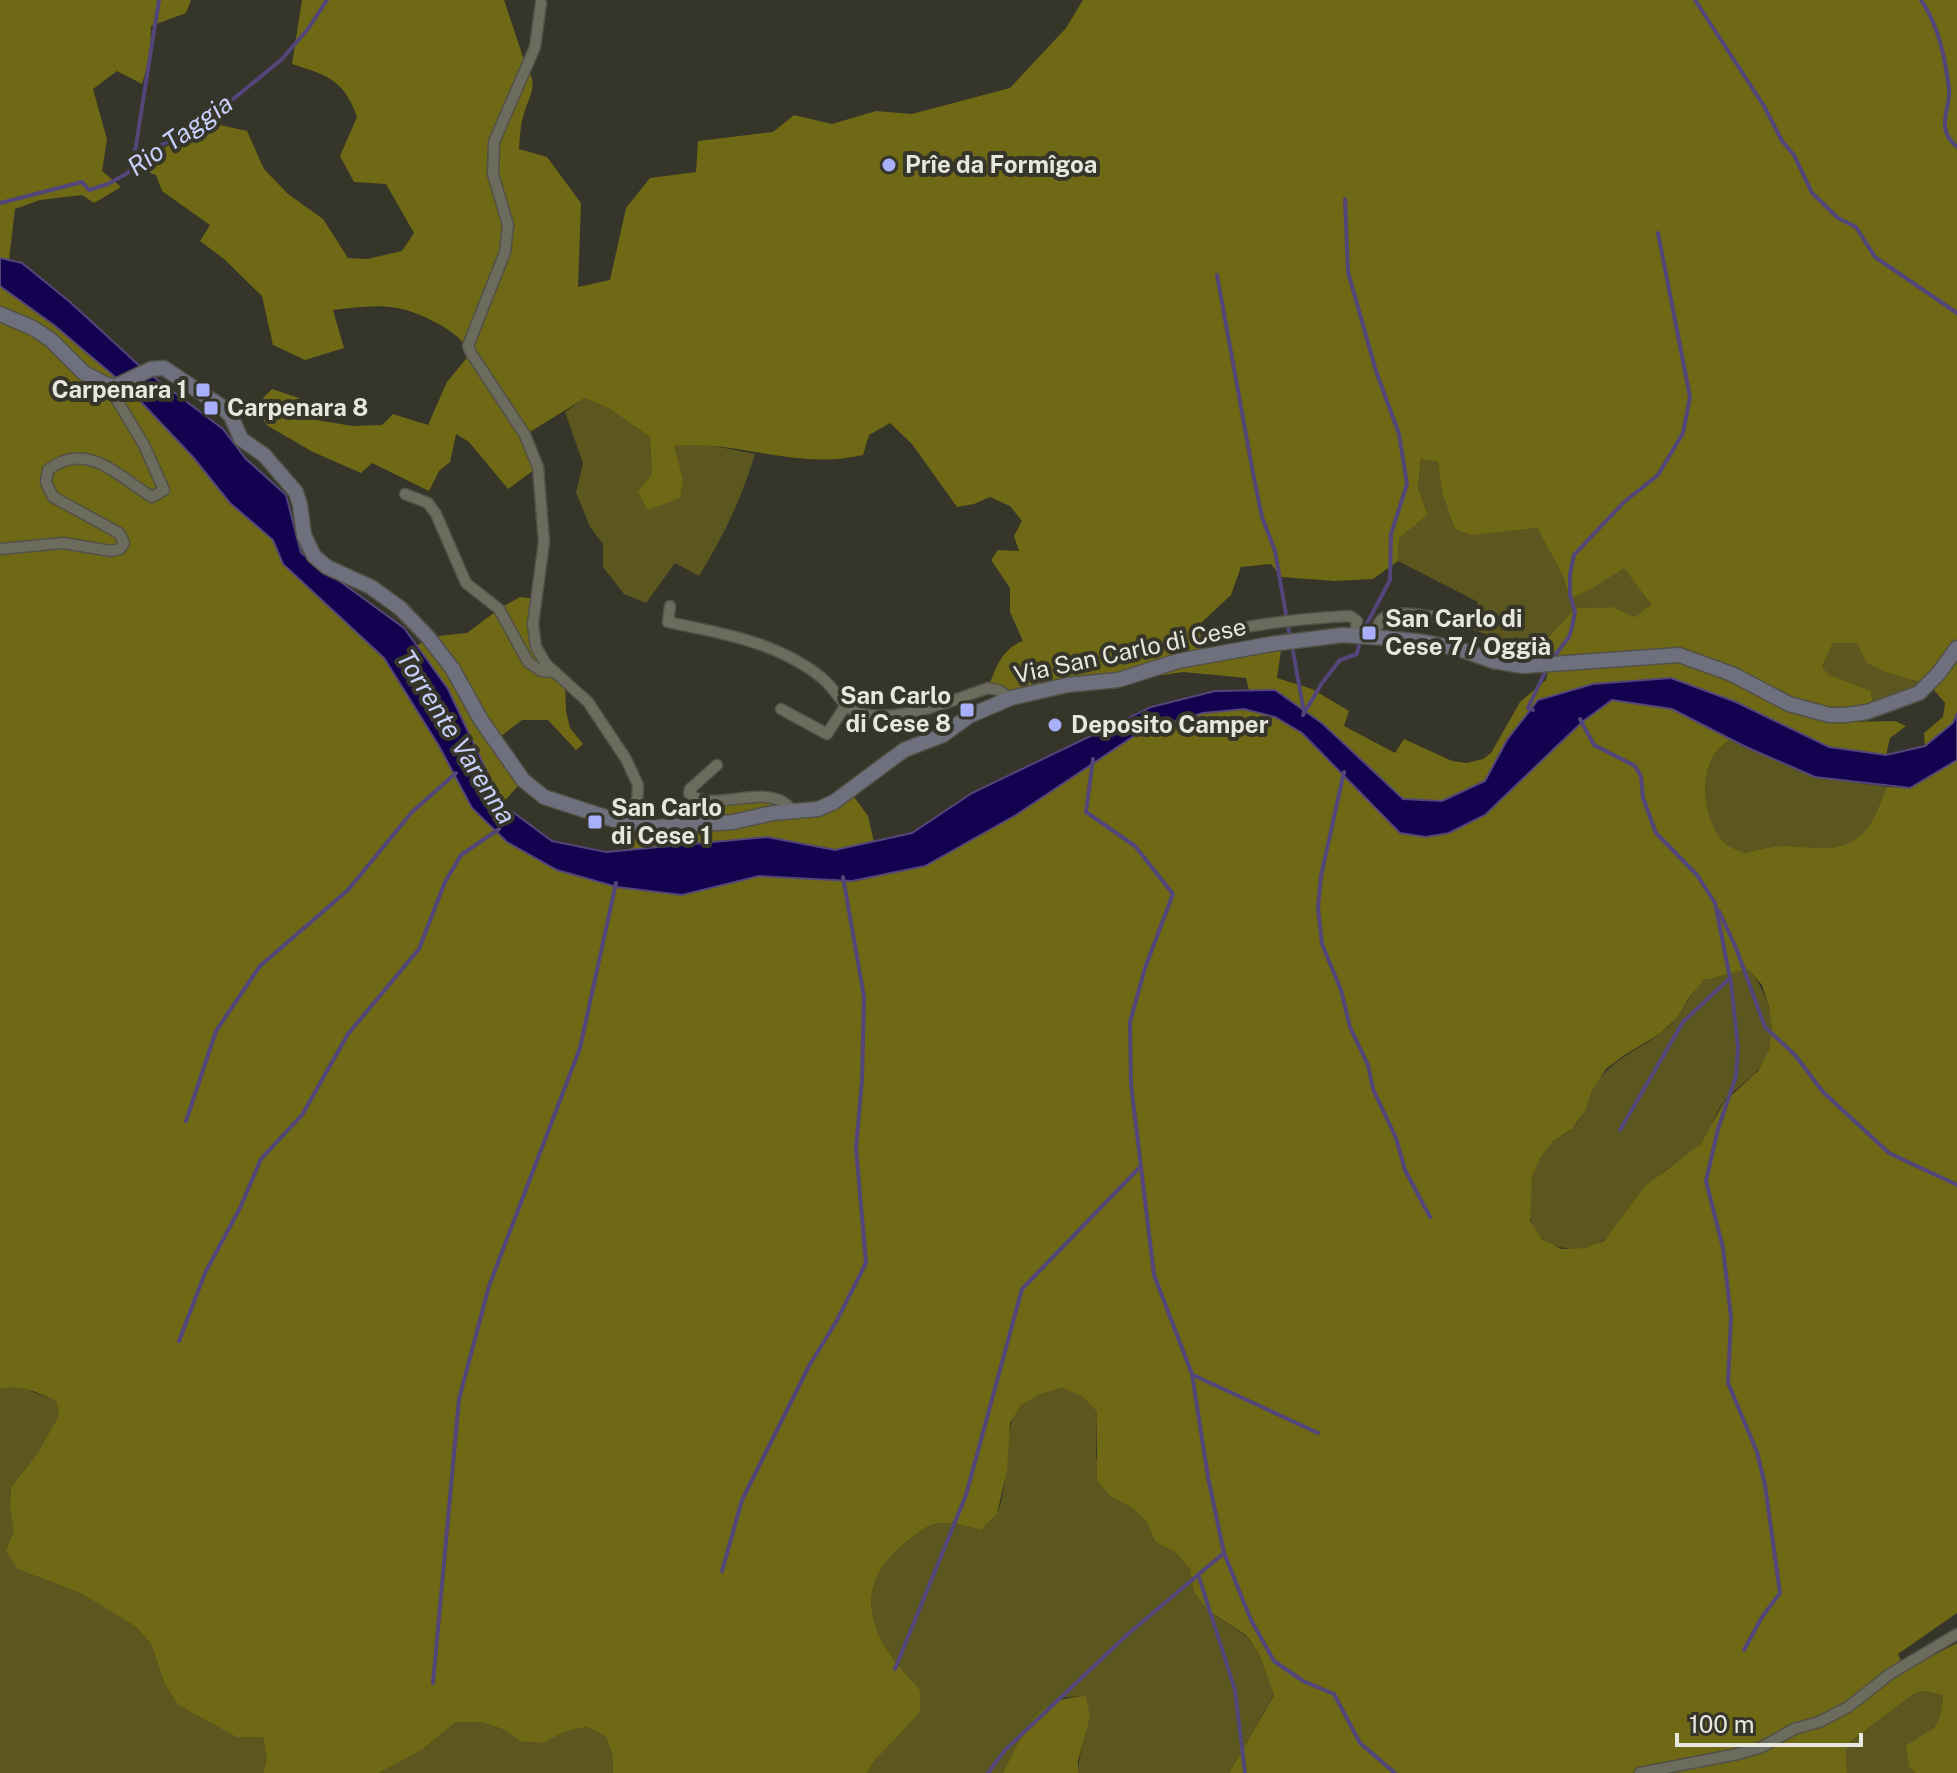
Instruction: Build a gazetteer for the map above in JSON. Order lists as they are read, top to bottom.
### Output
{
  "streets": {
    "street": ["Via San Carlo di Cese"]
  },
  "water": ["Rio Taggia", "Torrente Varenna"],
  "places": {
    "other": ["Prîe da Formîgoa", "Deposito Camper"],
    "transit": [
      "Carpenara 1",
      "Carpenara 8",
      "San Carlo di Cese 7 / Oggià",
      "San Carlo di Cese 8",
      "San Carlo di Cese 1"
    ]
  },
  "scale_bar": "100 m"
}
